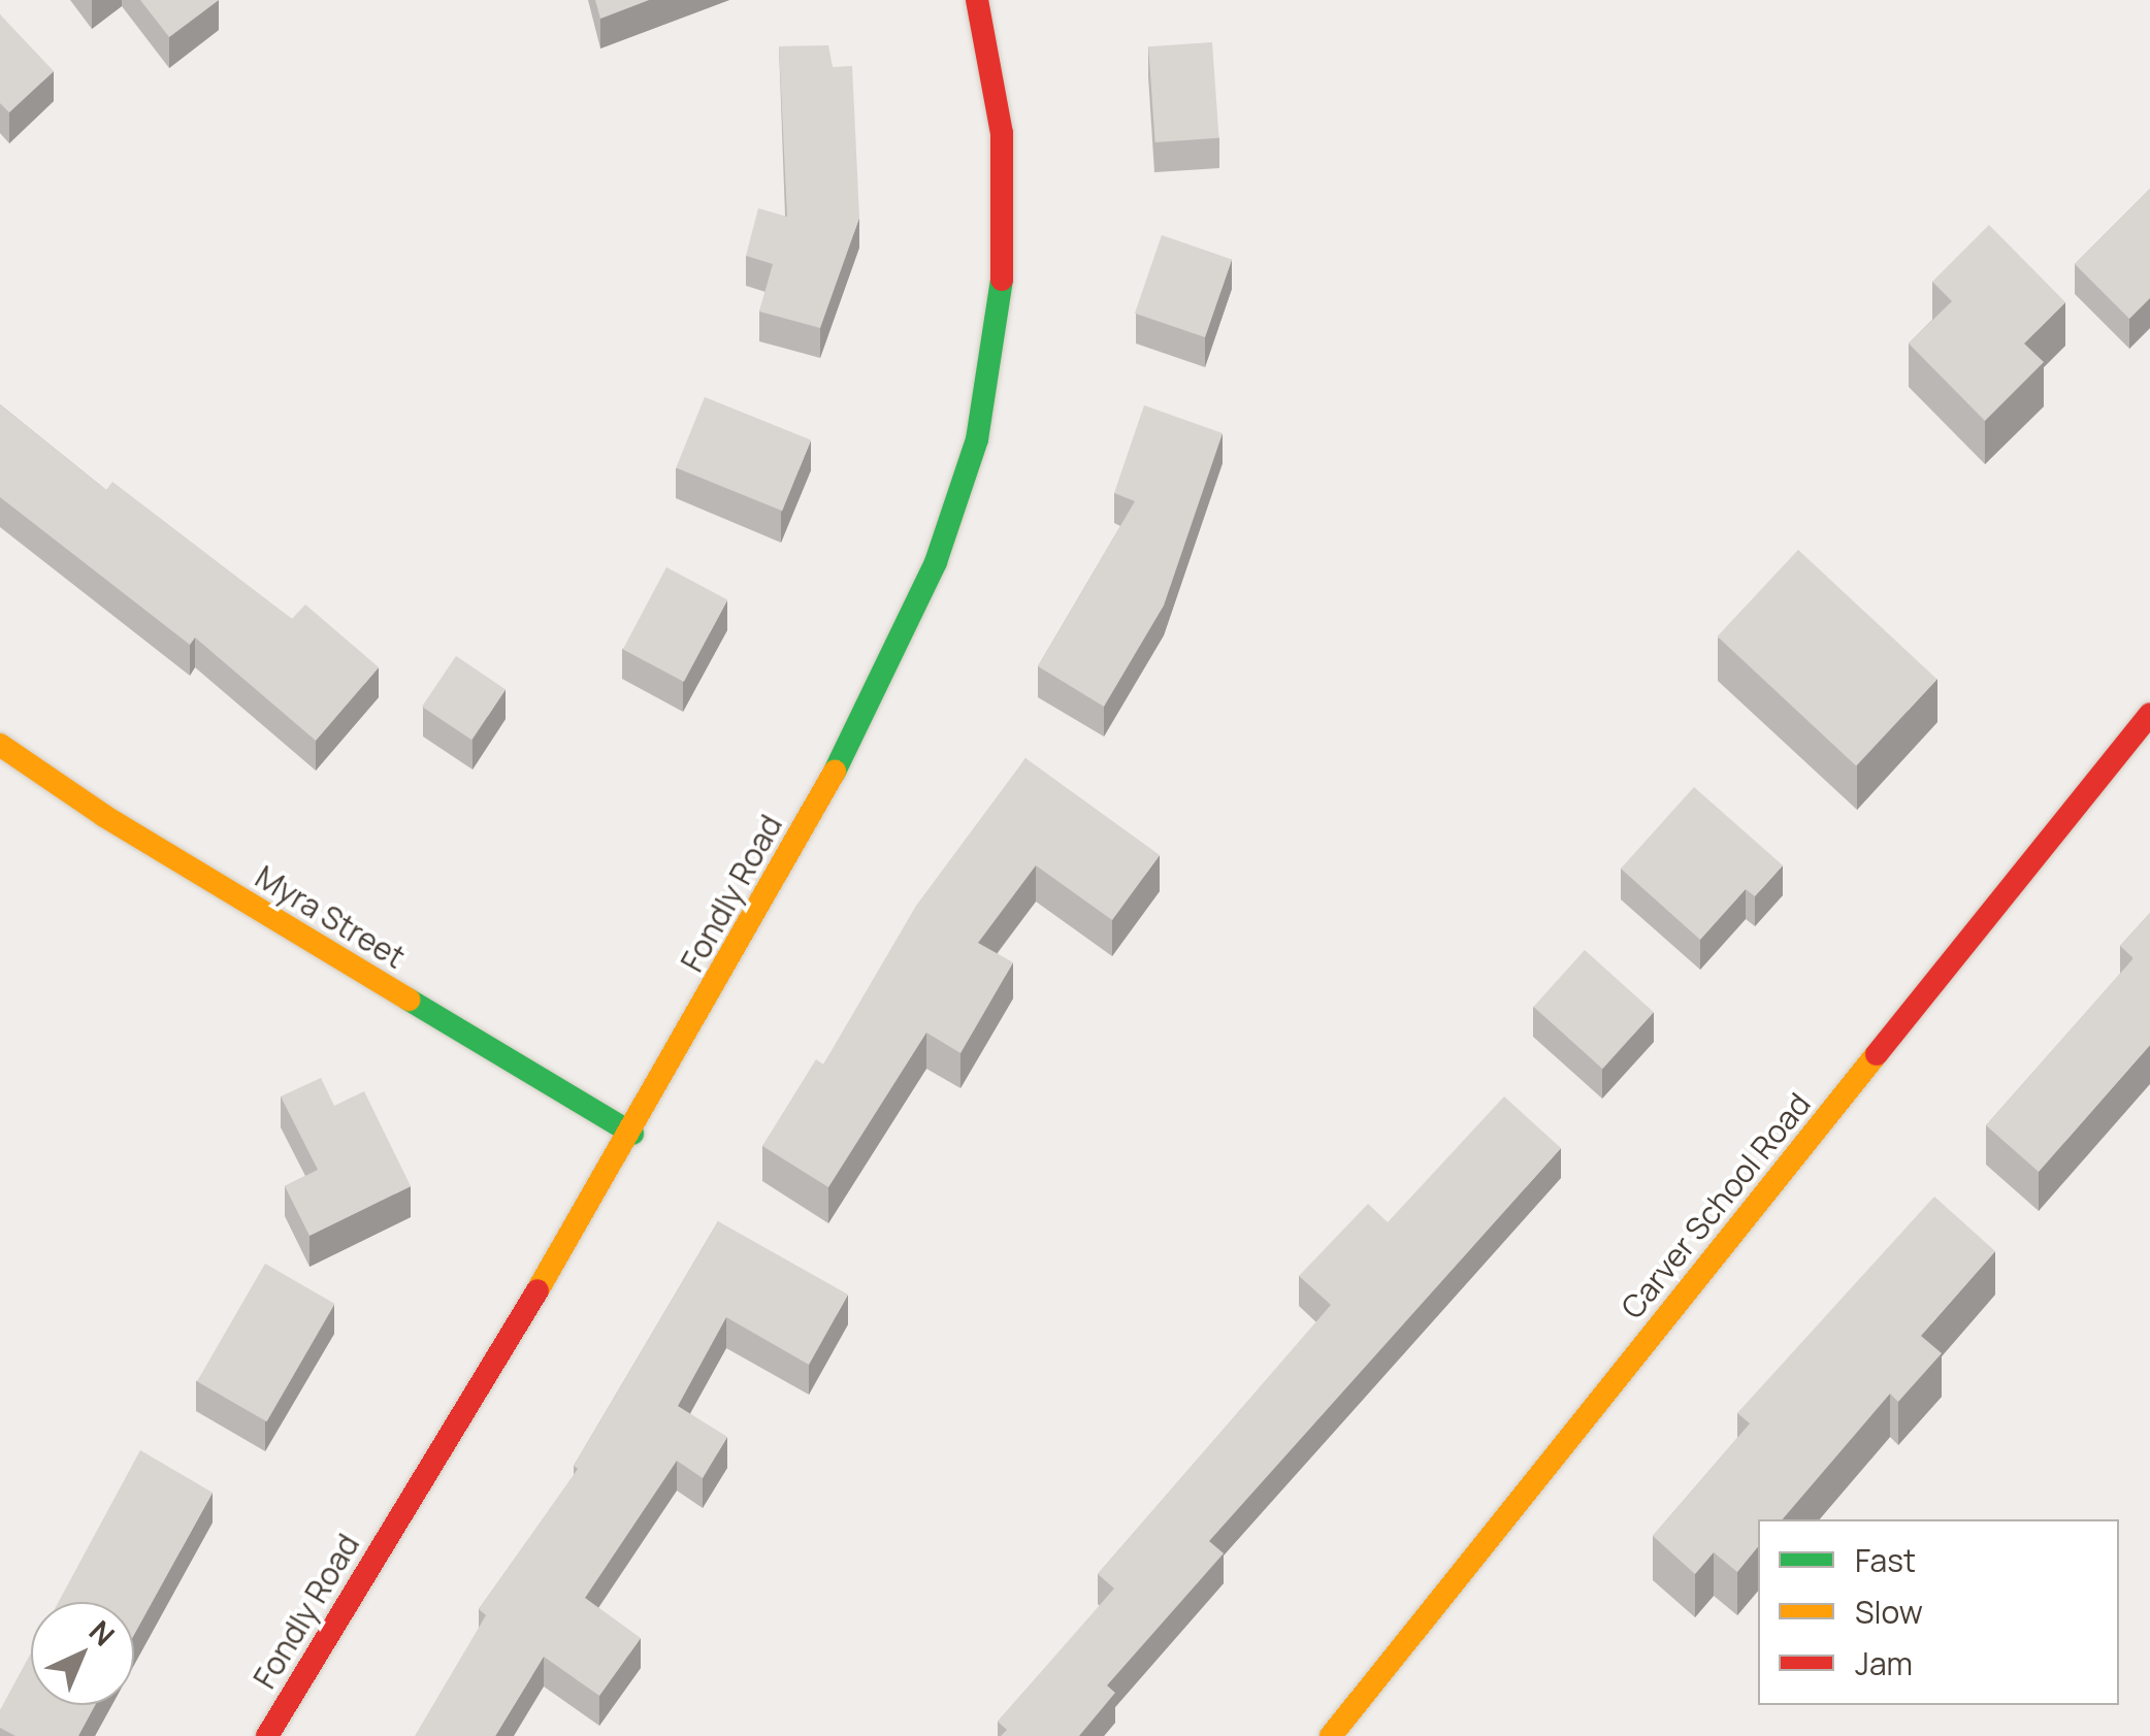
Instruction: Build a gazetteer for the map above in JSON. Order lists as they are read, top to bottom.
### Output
{
  "streets": {
    "street": ["Fondly Road", "Myra Street", "Carver School Road"]
  },
  "crossings": [
    ["Fondly Road", "Myra Street"]
  ],
  "legend": ["Fast", "Slow", "Jam"],
  "north": "top right"
}
